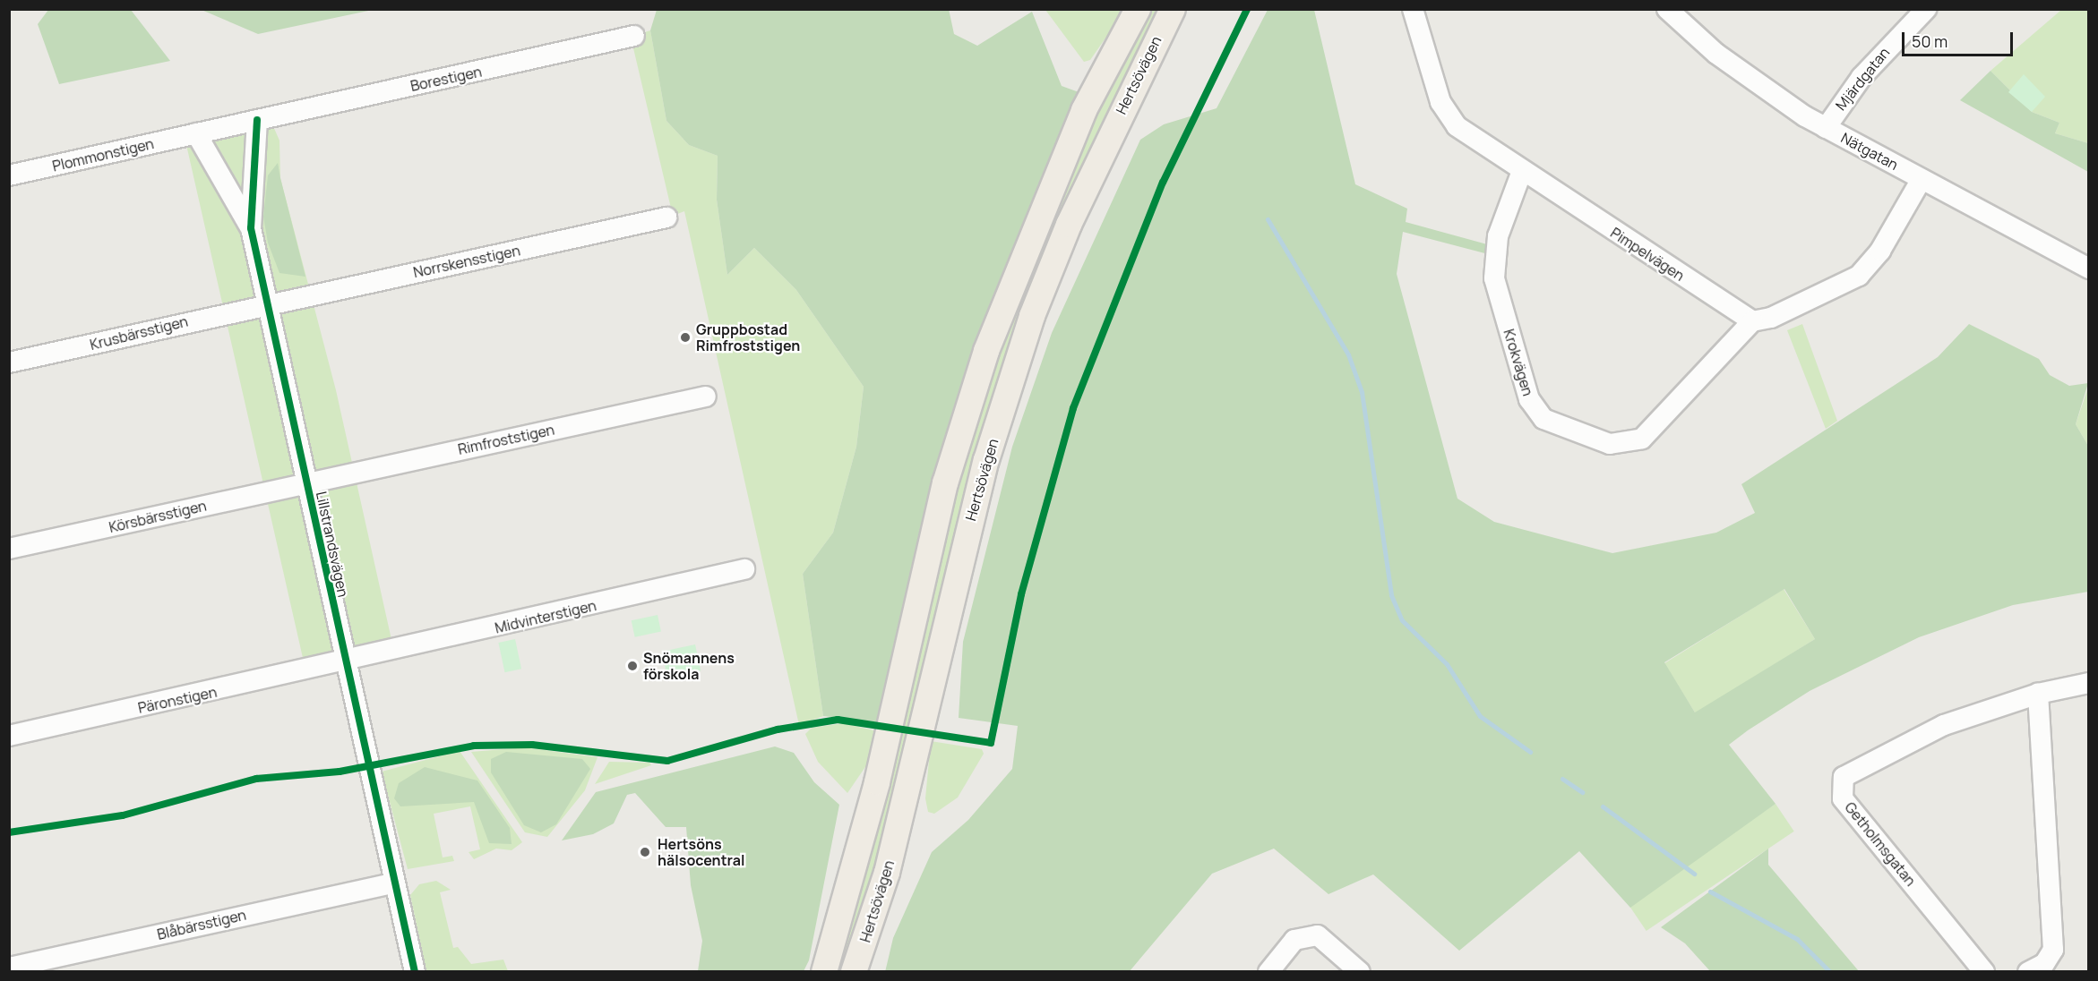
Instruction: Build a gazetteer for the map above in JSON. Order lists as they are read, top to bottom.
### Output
{
  "streets": {
    "main road": ["Hertsövägen"],
    "street": [
      "Borestigen",
      "Mjärdgatan",
      "Nätgatan",
      "Plommonstigen",
      "Pimpelvägen",
      "Norrskensstigen",
      "Krusbärsstigen",
      "Krokvägen",
      "Rimfroststigen",
      "Körsbärsstigen",
      "Lillstrandsvägen",
      "Midvinterstigen",
      "Päronstigen",
      "Getholmsgatan",
      "Blåbärsstigen"
    ]
  },
  "crossings": [
    ["Borestigen", "Lillstrandsvägen"],
    ["Mjärdgatan", "Nätgatan"],
    ["Plommonstigen", "Lillstrandsvägen"],
    ["Pimpelvägen", "Krokvägen"],
    ["Norrskensstigen", "Krusbärsstigen"],
    ["Norrskensstigen", "Lillstrandsvägen"],
    ["Krusbärsstigen", "Lillstrandsvägen"],
    ["Rimfroststigen", "Körsbärsstigen"],
    ["Rimfroststigen", "Lillstrandsvägen"],
    ["Körsbärsstigen", "Lillstrandsvägen"],
    ["Lillstrandsvägen", "Midvinterstigen"],
    ["Lillstrandsvägen", "Päronstigen"],
    ["Lillstrandsvägen", "Blåbärsstigen"],
    ["Midvinterstigen", "Päronstigen"]
  ],
  "places": ["Gruppbostad Rimfroststigen", "Snömannens förskola", "Hertsöns hälsocentral"],
  "scale_bar": "50 m"
}
